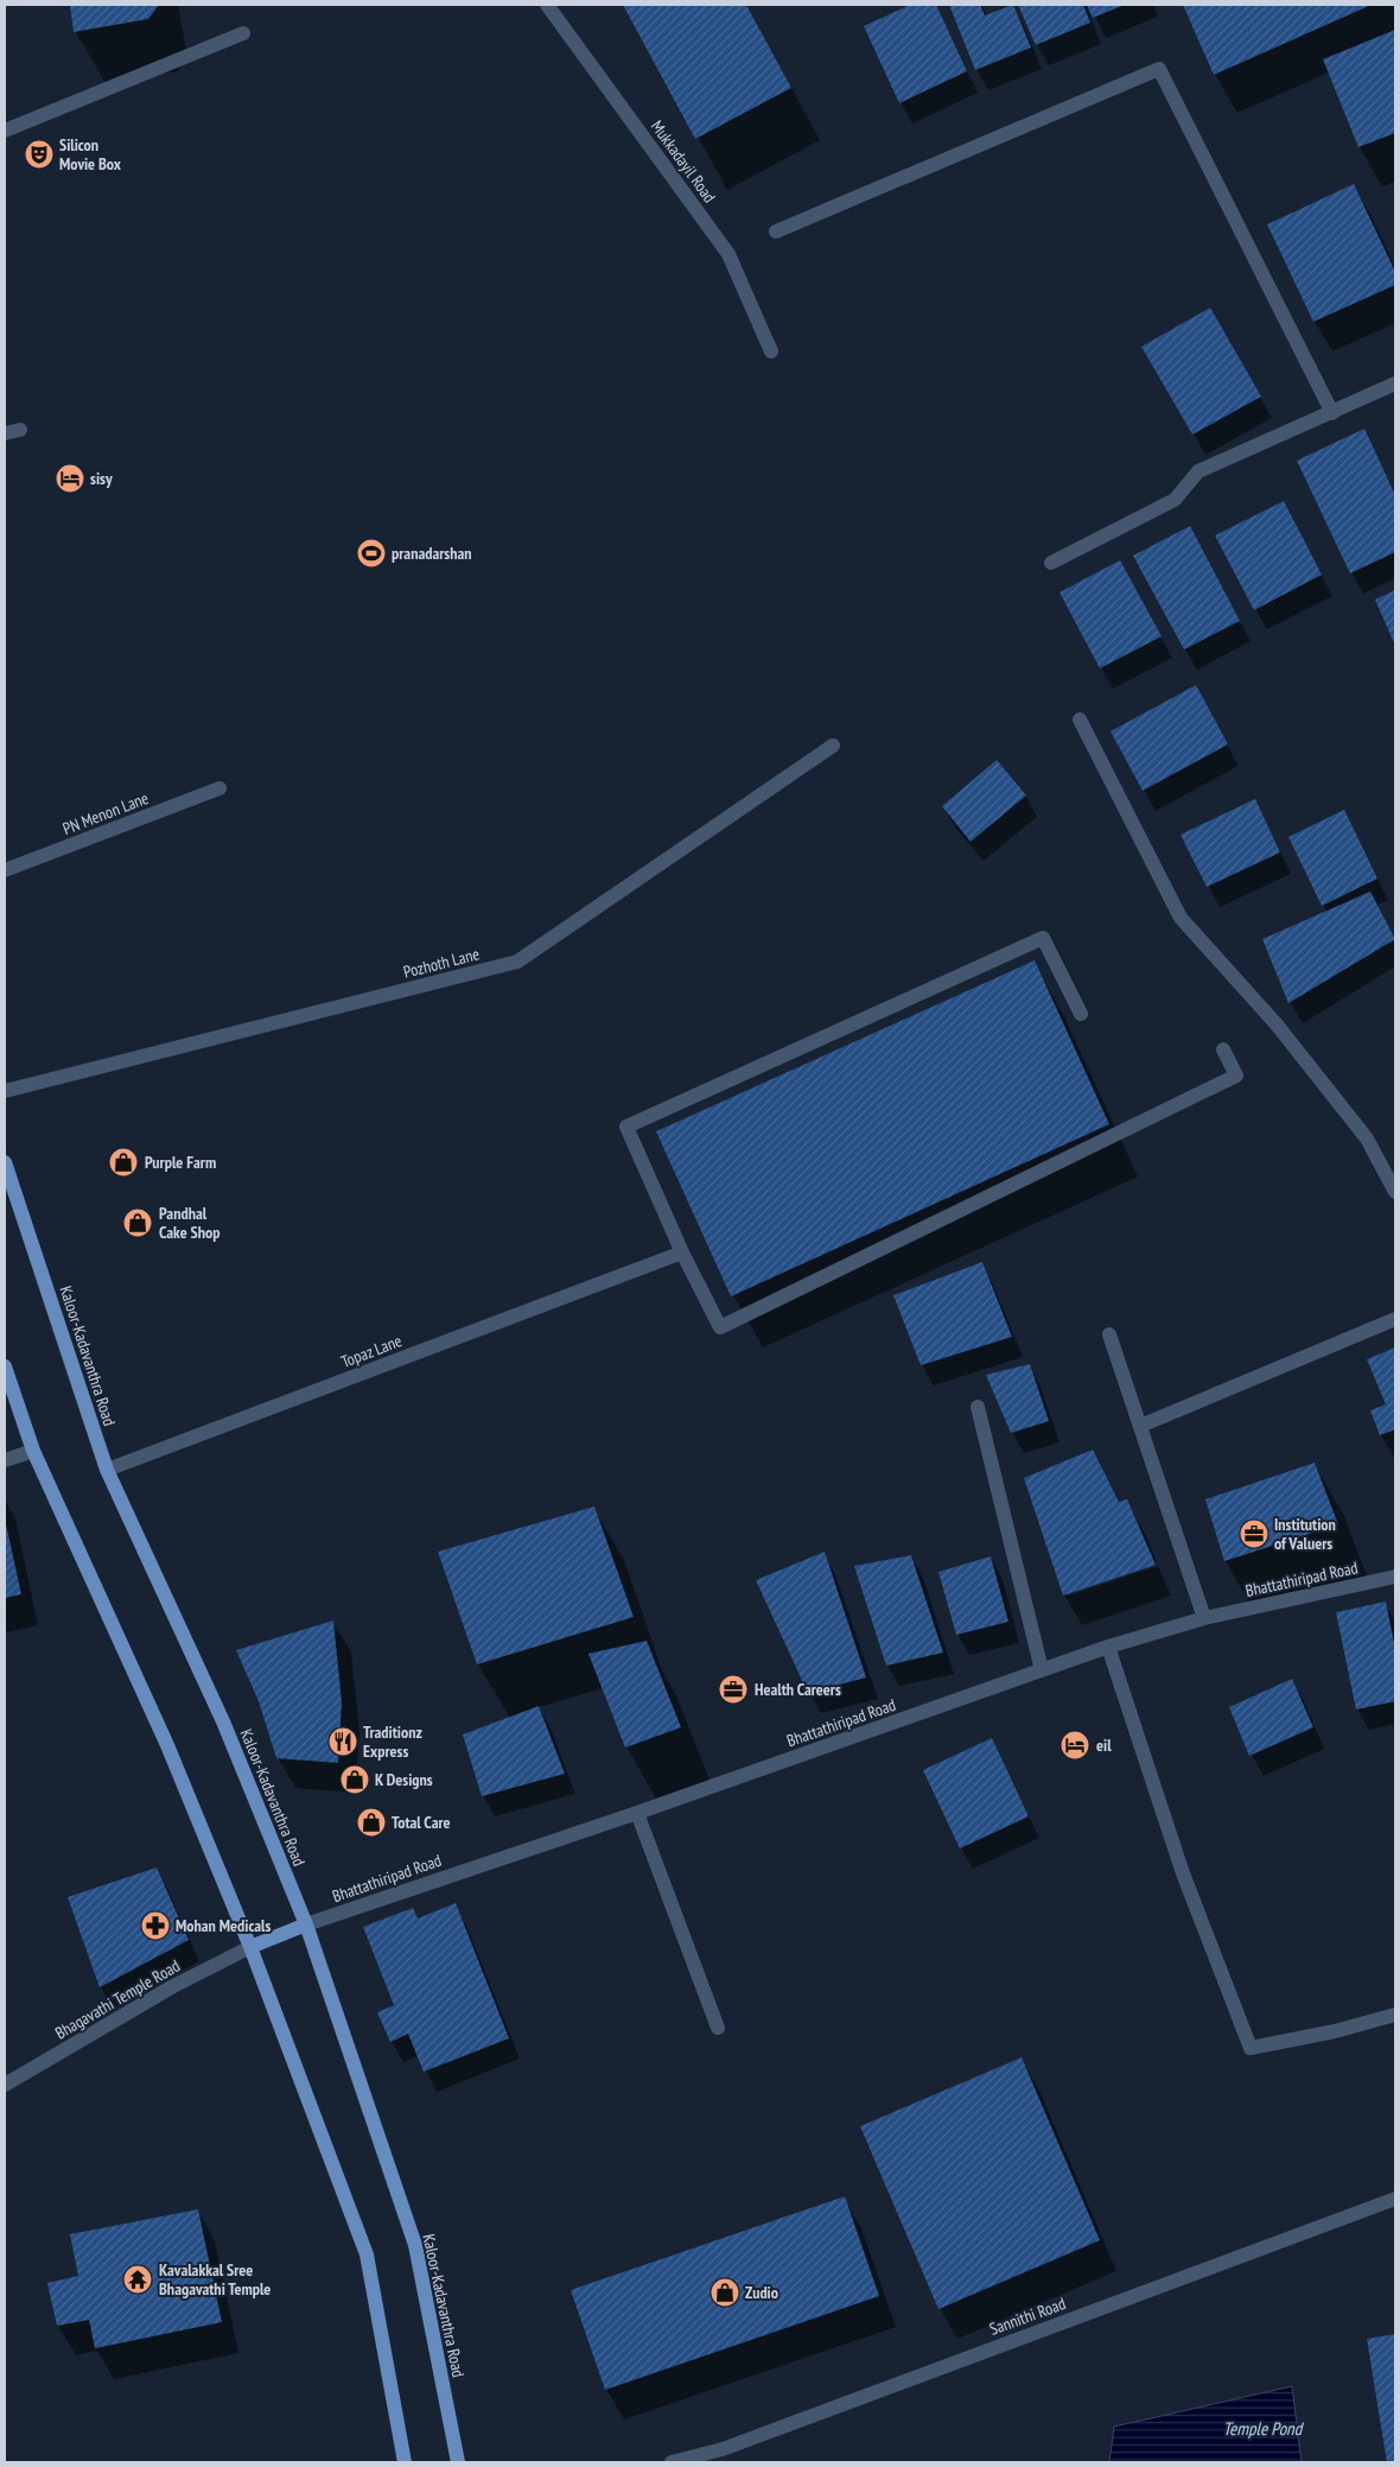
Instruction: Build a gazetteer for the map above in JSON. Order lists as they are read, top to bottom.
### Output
{
  "streets": {
    "main road": ["Kaloor-Kadavanthra Road"],
    "street": [
      "Mukkadayil Road",
      "PN Menon Lane",
      "Pozhoth Lane",
      "Topaz Lane",
      "Bhattathiripad Road",
      "Bhagavathi Temple Road",
      "Sannithi Road"
    ]
  },
  "crossings": [
    ["Topaz Lane", "Kaloor-Kadavanthra Road"],
    ["Kaloor-Kadavanthra Road", "Bhattathiripad Road"]
  ],
  "water": ["Temple Pond"],
  "places": {
    "theatre": ["Silicon Movie Box"],
    "hotel": ["sisy", "eil"],
    "sports": ["pranadarshan"],
    "shop": [
      "Purple Farm",
      "Pandhal Cake Shop",
      "K Designs",
      "Total Care",
      "Zudio"
    ],
    "office": ["Institution of Valuers", "Health Careers"],
    "restaurant": ["Traditionz Express"],
    "pharmacy": ["Mohan Medicals"],
    "temple": ["Kavalakkal Sree Bhagavathi Temple"]
  }
}
